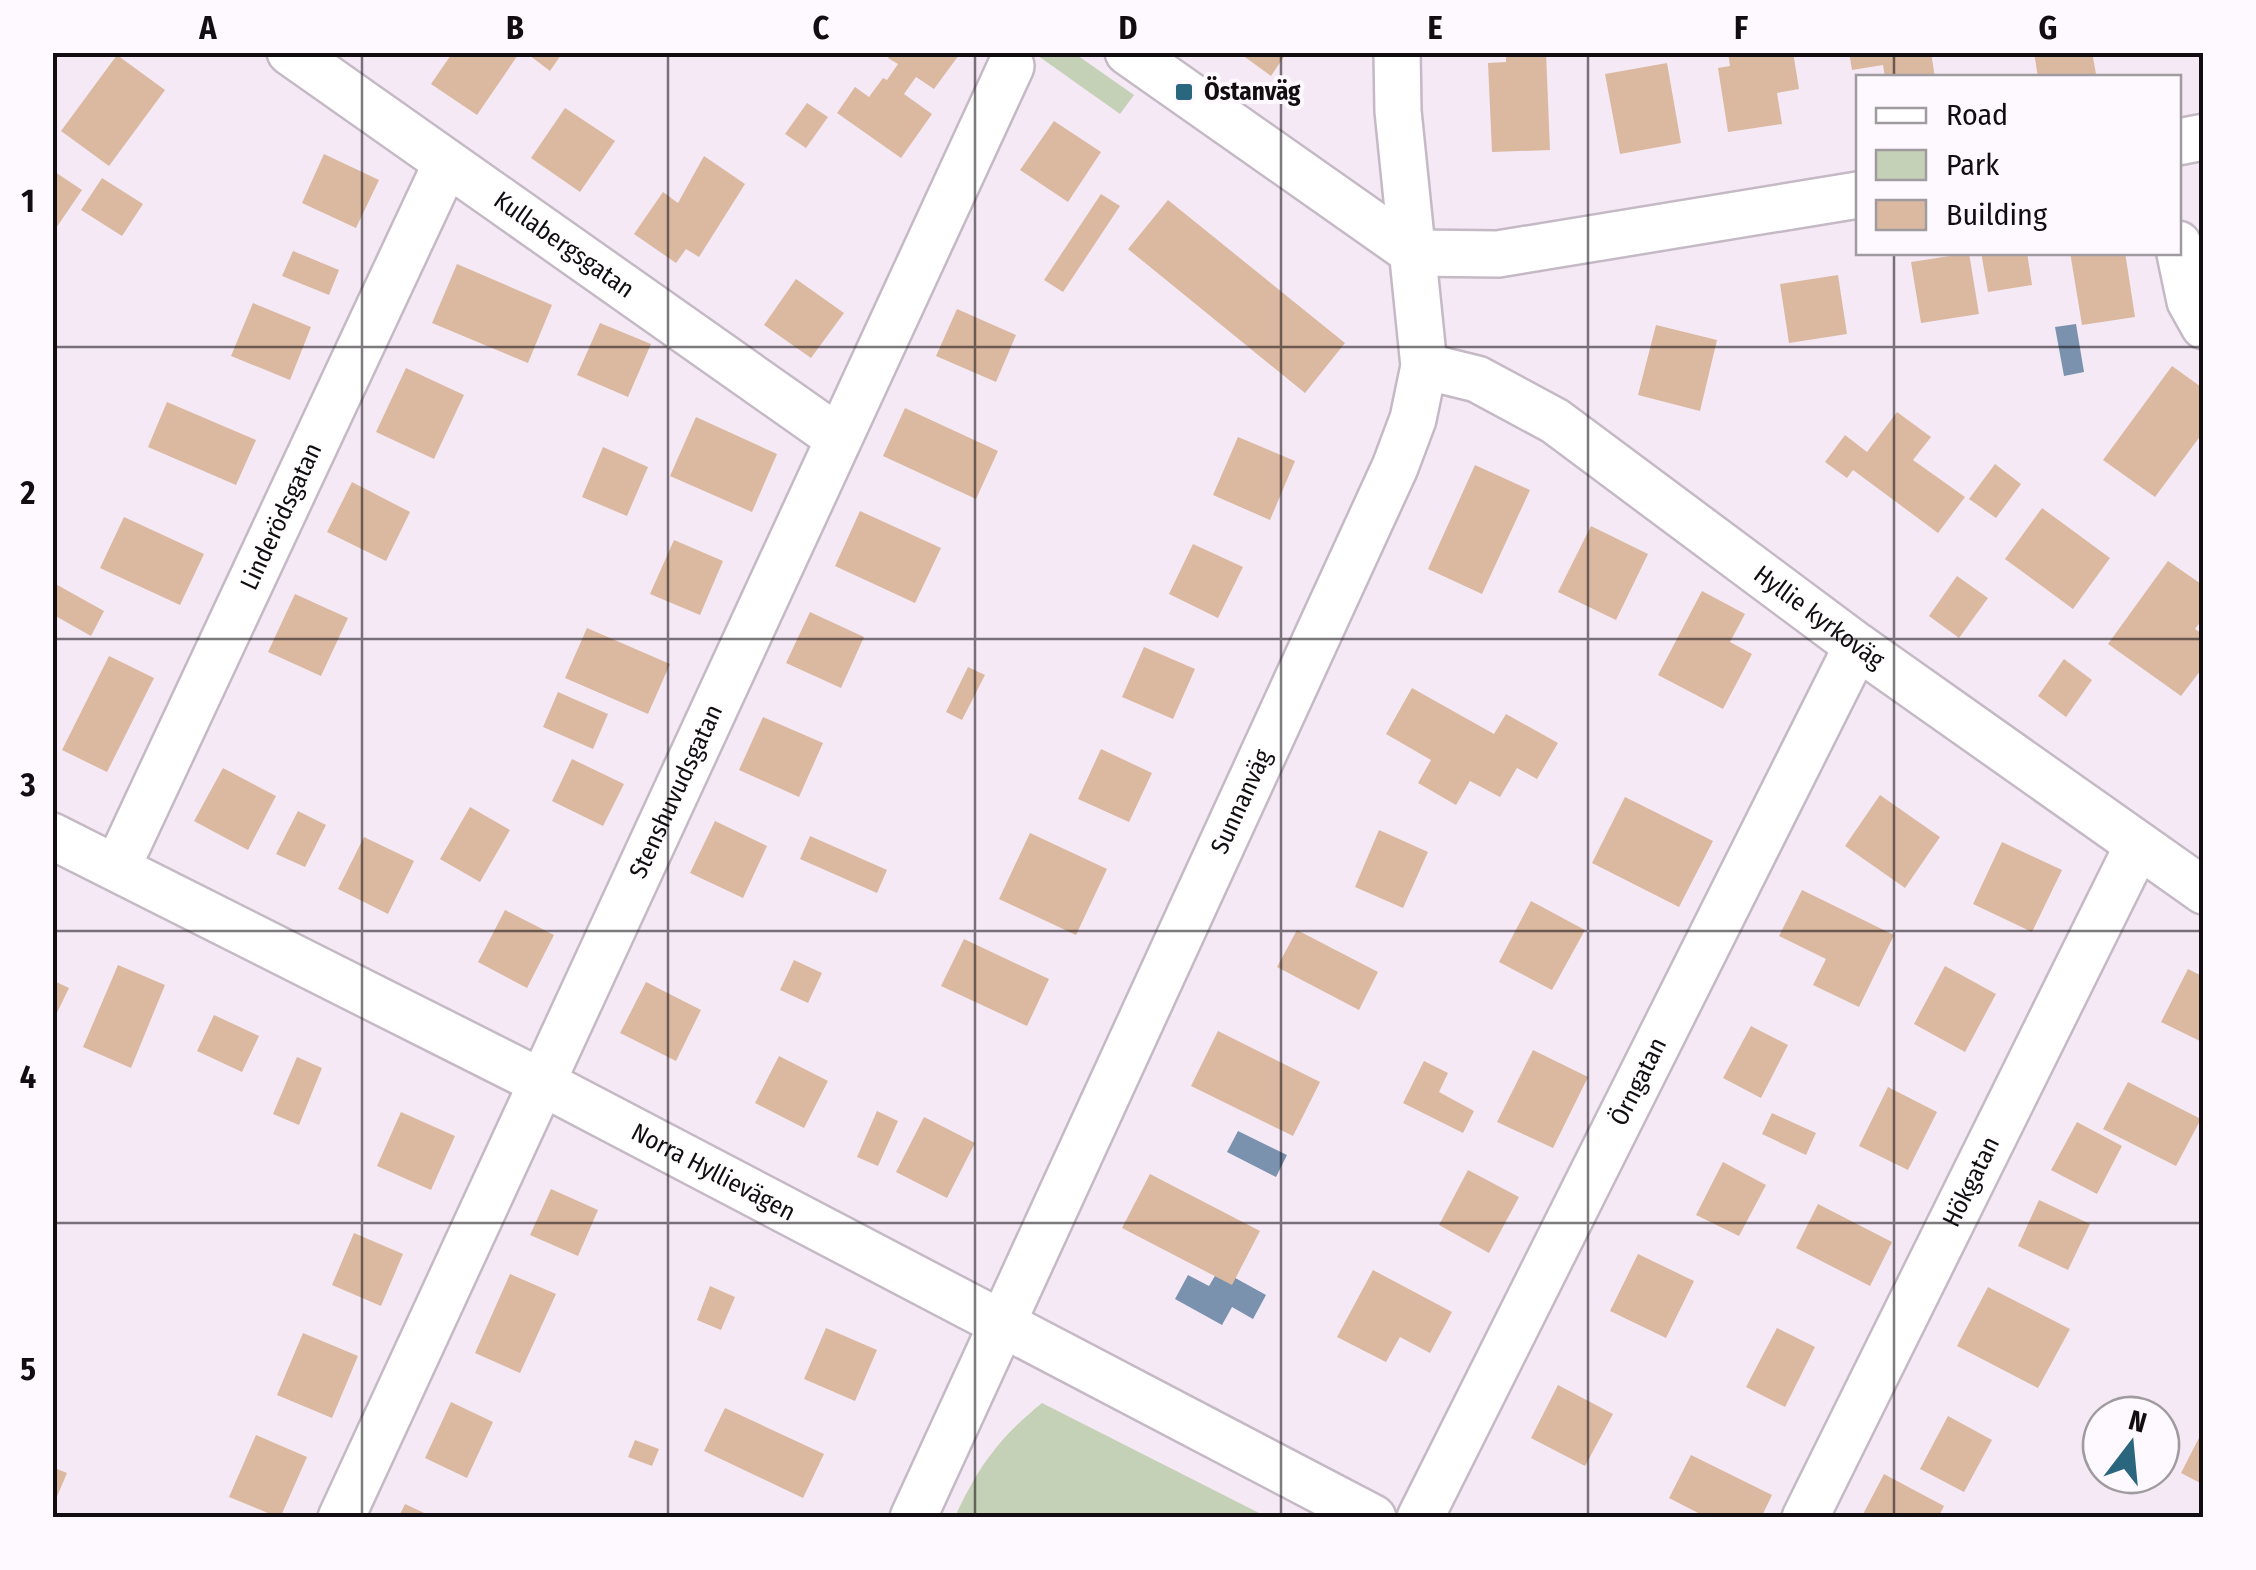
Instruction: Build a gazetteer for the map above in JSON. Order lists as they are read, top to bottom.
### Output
{
  "streets": {
    "street": [
      "Kullabergsgatan",
      "Linderödsgatan",
      "Hyllie kyrkoväg",
      "Stenshuvudsgatan",
      "Sunnanväg",
      "Örngatan",
      "Norra Hyllievägen",
      "Hökgatan"
    ]
  },
  "crossings": [
    ["Kullabergsgatan", "Linderödsgatan"],
    ["Kullabergsgatan", "Stenshuvudsgatan"],
    ["Linderödsgatan", "Norra Hyllievägen"],
    ["Hyllie kyrkoväg", "Sunnanväg"],
    ["Hyllie kyrkoväg", "Örngatan"],
    ["Hyllie kyrkoväg", "Hökgatan"],
    ["Stenshuvudsgatan", "Norra Hyllievägen"],
    ["Sunnanväg", "Norra Hyllievägen"]
  ],
  "places": {
    "transit": ["Östanväg"]
  },
  "legend": ["Road", "Park", "Building"],
  "north": "top",
  "grid": {
    "columns": [
      "A",
      "B",
      "C",
      "D",
      "E",
      "F",
      "G"
    ],
    "rows": [
      "1",
      "2",
      "3",
      "4",
      "5"
    ]
  }
}
